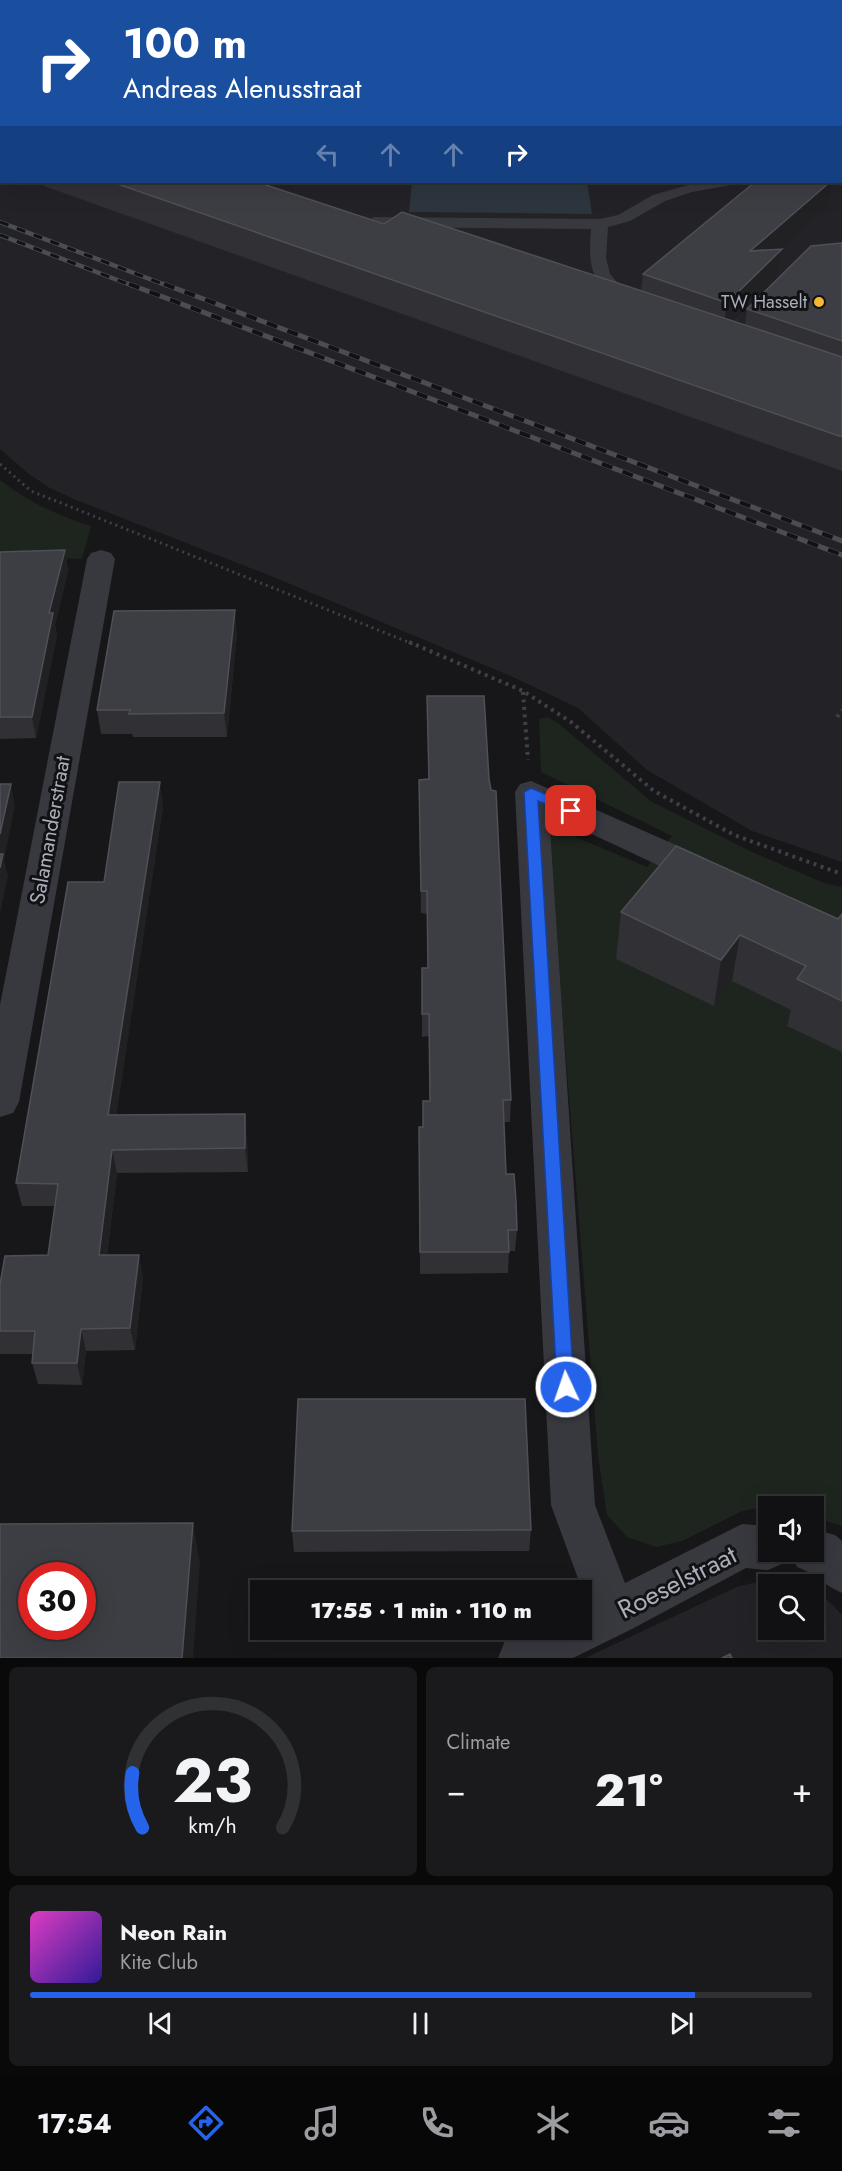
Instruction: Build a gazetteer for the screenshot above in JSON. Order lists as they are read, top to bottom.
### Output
{
  "streets": {
    "street": ["Salamanderstraat", "Roeselstraat"]
  },
  "places": ["TW Hasselt"],
  "page": {
    "turn": ["100 m", "Andreas Alenusstraat"],
    "limit": "30",
    "trip": "17:55 · 1 min · 110 m",
    "tile": "Climate",
    "heat": ["−", "21°", "+"],
    "song": ["Neon Rain", "Kite Club"],
    "tabs": "17:54",
    "gauge": ["23", "km/h"]
  }
}
